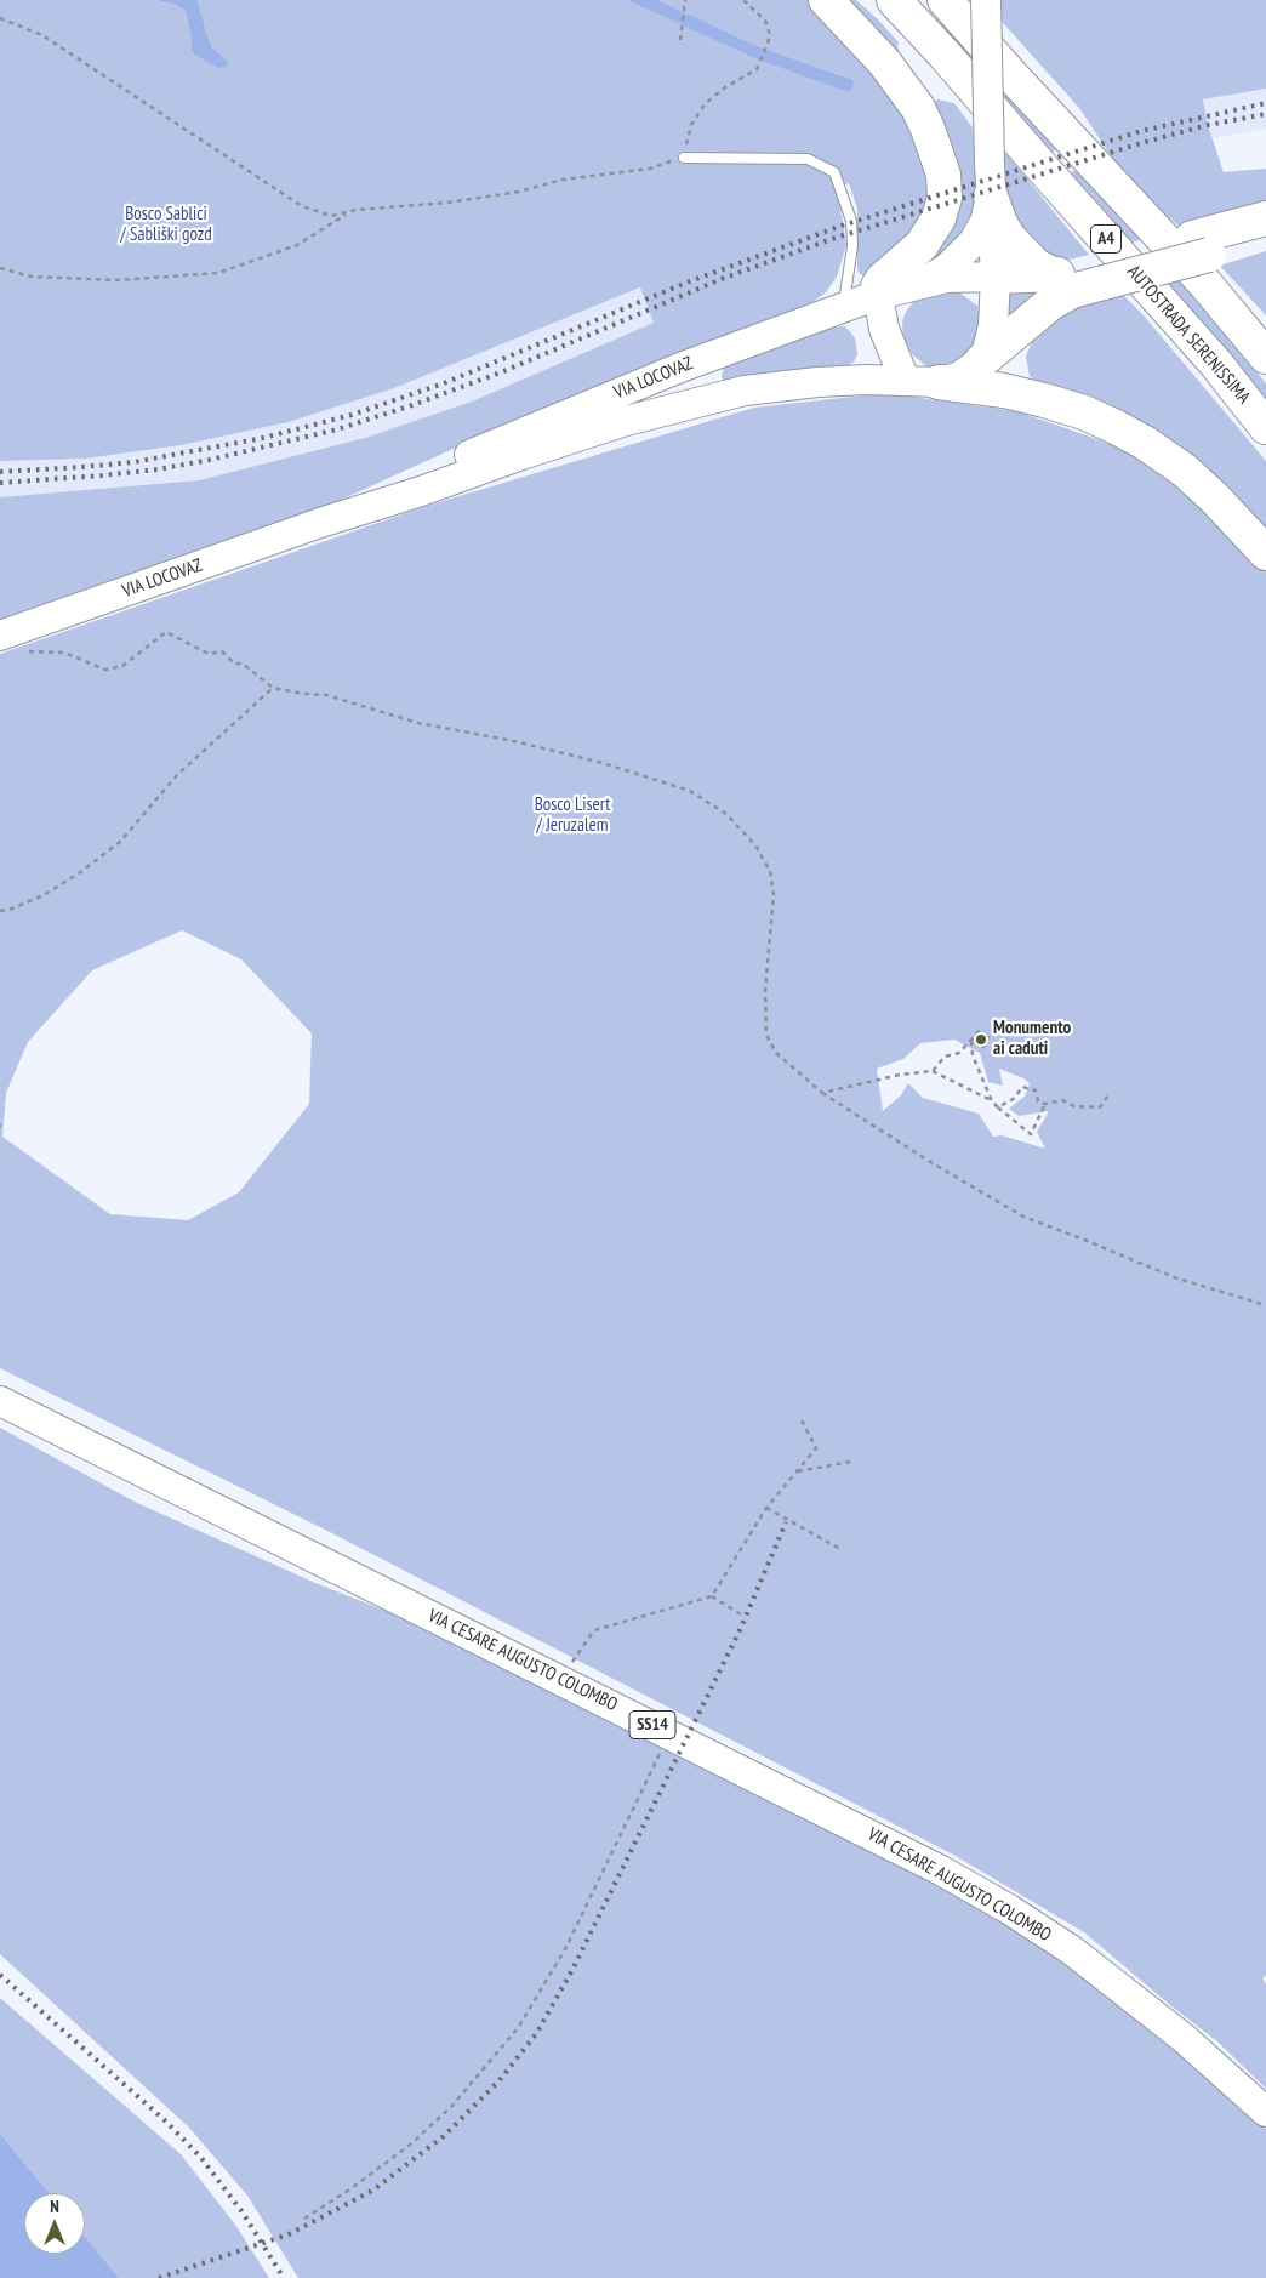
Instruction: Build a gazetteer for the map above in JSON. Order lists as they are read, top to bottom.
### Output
{
  "streets": {
    "highway": ["A4", "AUTOSTRADA SERENISSIMA"],
    "main road": ["VIA LOCOVAZ", "VIA CESARE AUGUSTO COLOMBO", "SS14"]
  },
  "crossings": [
    ["A4", "AUTOSTRADA SERENISSIMA"]
  ],
  "parks": ["Bosco Sablici / Sabliški gozd", "Bosco Lisert / Jeruzalem"],
  "places": ["Monumento ai caduti"],
  "north": "top"
}
